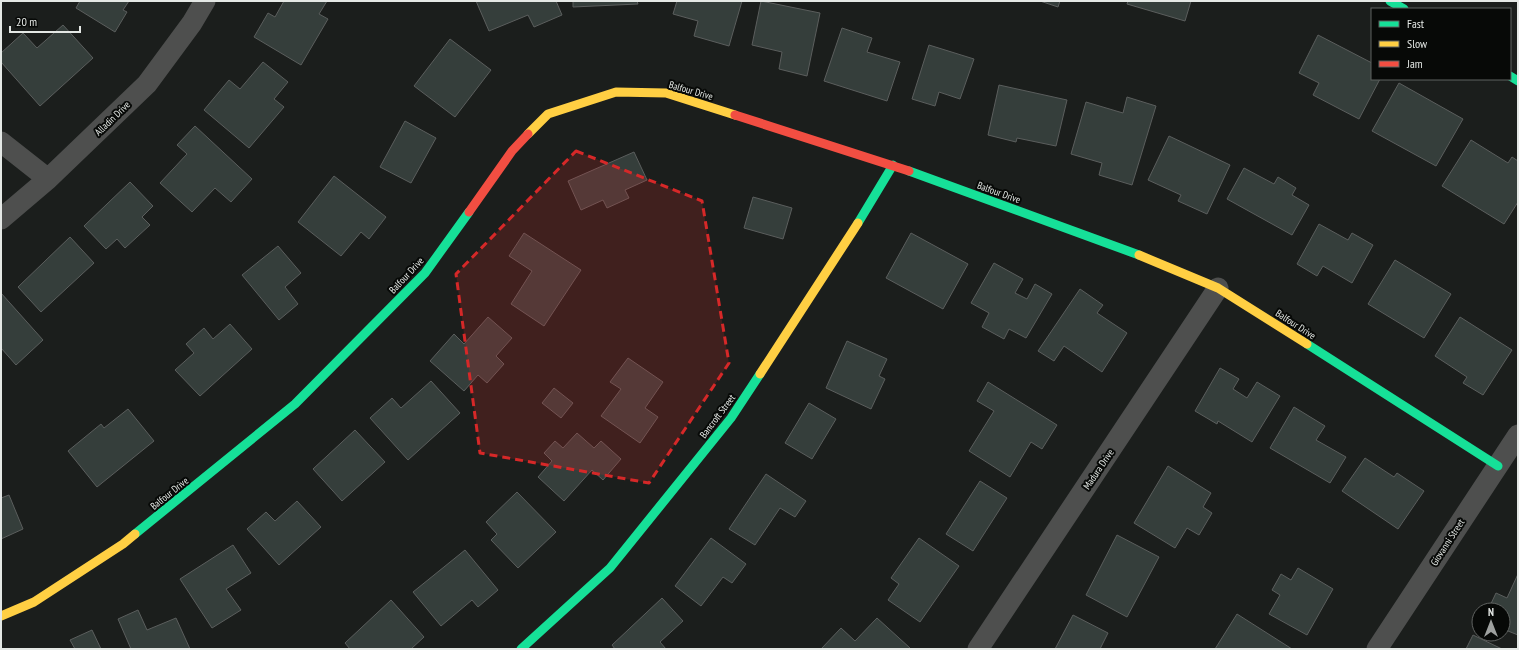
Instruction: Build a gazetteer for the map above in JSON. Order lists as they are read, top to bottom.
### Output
{
  "streets": {
    "street": [
      "Balfour Drive",
      "Alladin Drive",
      "Bancroft Street",
      "Madura Drive",
      "Giovanni Street"
    ]
  },
  "crossings": [
    ["Balfour Drive", "Bancroft Street"],
    ["Balfour Drive", "Madura Drive"],
    ["Balfour Drive", "Giovanni Street"]
  ],
  "legend": ["Fast", "Slow", "Jam"],
  "scale_bar": "20 m",
  "north": "top"
}
